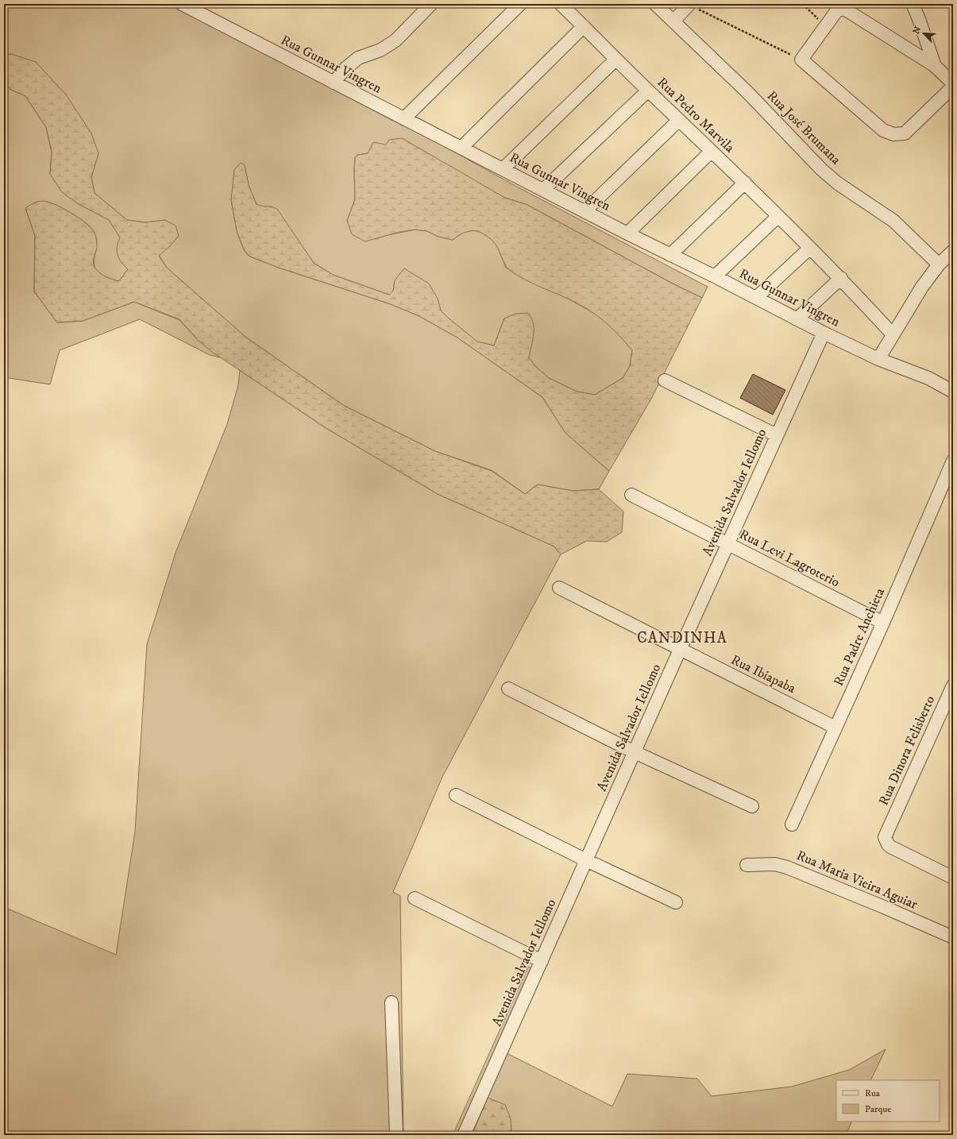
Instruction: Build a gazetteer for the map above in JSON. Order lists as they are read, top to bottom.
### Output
{
  "streets": {
    "street": [
      "Rua Gunnar Vingren",
      "Rua Pedro Marvila",
      "Rua José Brumana",
      "Avenida Salvador Iellomo",
      "Rua Levi Lagroterio",
      "Rua Padre Anchieta",
      "Rua Ibiapaba",
      "Rua Dinora Felisberto",
      "Rua Maria Vieira Aguiar"
    ]
  },
  "crossings": [
    ["Rua Gunnar Vingren", "Avenida Salvador Iellomo"],
    ["Avenida Salvador Iellomo", "Rua Levi Lagroterio"],
    ["Avenida Salvador Iellomo", "Rua Ibiapaba"],
    ["Rua Levi Lagroterio", "Rua Padre Anchieta"],
    ["Rua Padre Anchieta", "Rua Ibiapaba"]
  ],
  "districts": ["CANDINHA"],
  "legend": ["Rua", "Parque"],
  "north": "top left"
}
